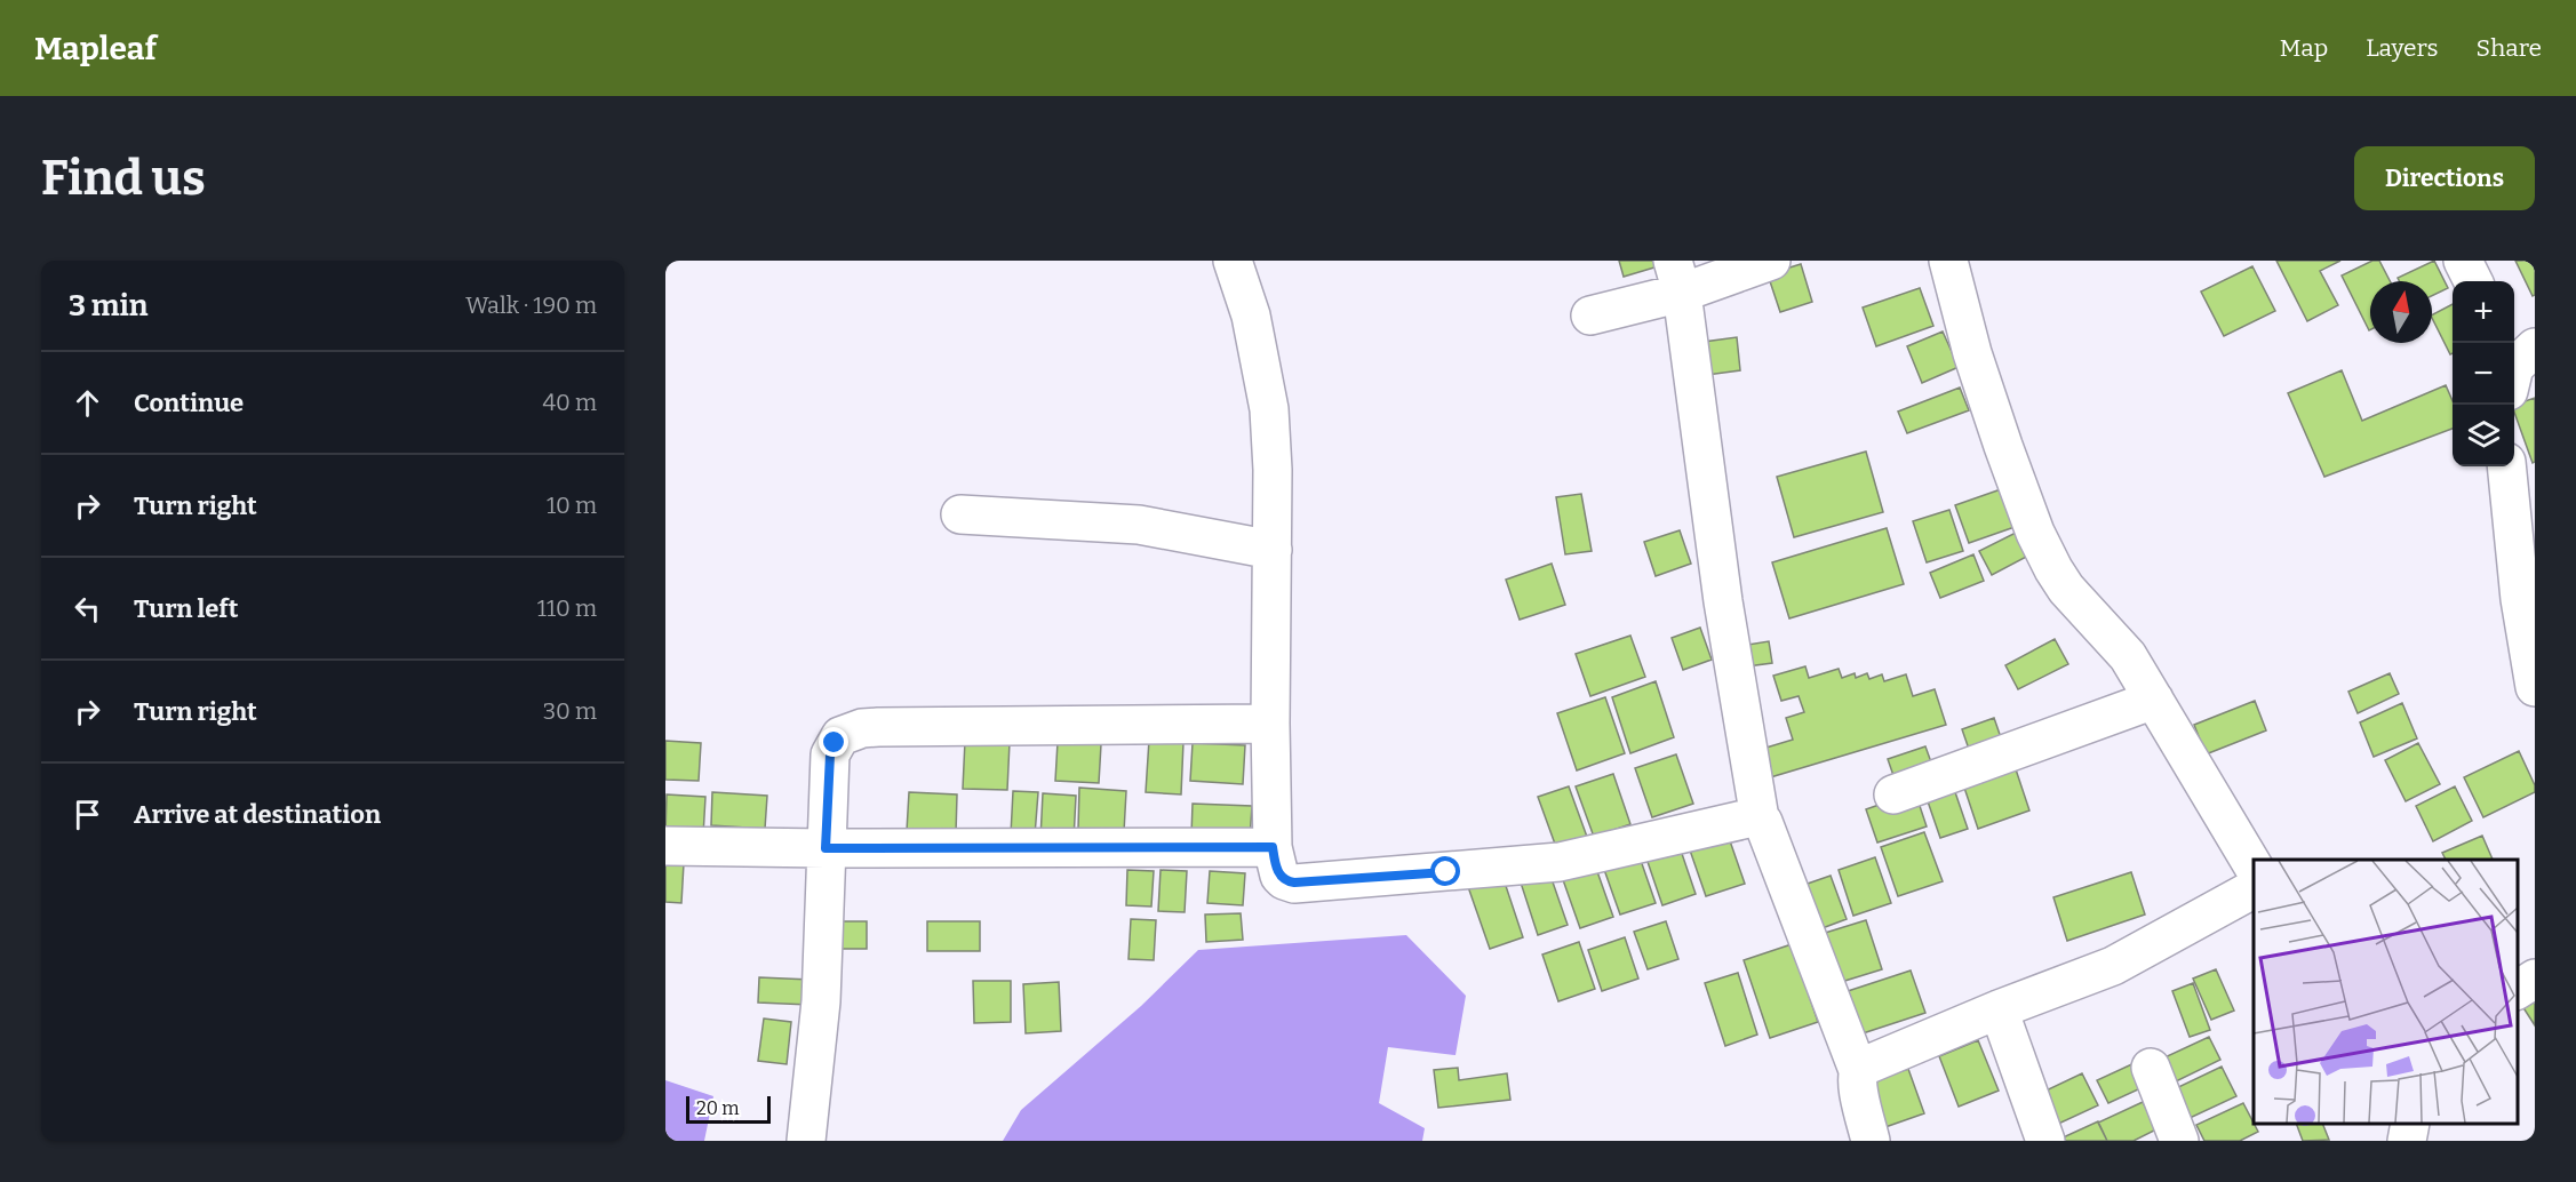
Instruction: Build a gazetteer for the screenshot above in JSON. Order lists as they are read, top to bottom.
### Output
{
  "scale_bar": "20 m",
  "north": "top",
  "page": {
    "header": "Mapleaf",
    "nav": ["Map", "Layers", "Share"],
    "buttons": "Directions",
    "title": "Find us",
    "heading": ["3 min", "Walk · 190 m"],
    "map_buttons": ["+", "−"],
    "list": [
      ["Continue", "40 m"],
      ["Turn right", "10 m"],
      ["Turn left", "110 m"],
      ["Turn right", "30 m"],
      "Arrive at destination"
    ],
    "scale": "20 m"
  }
}
